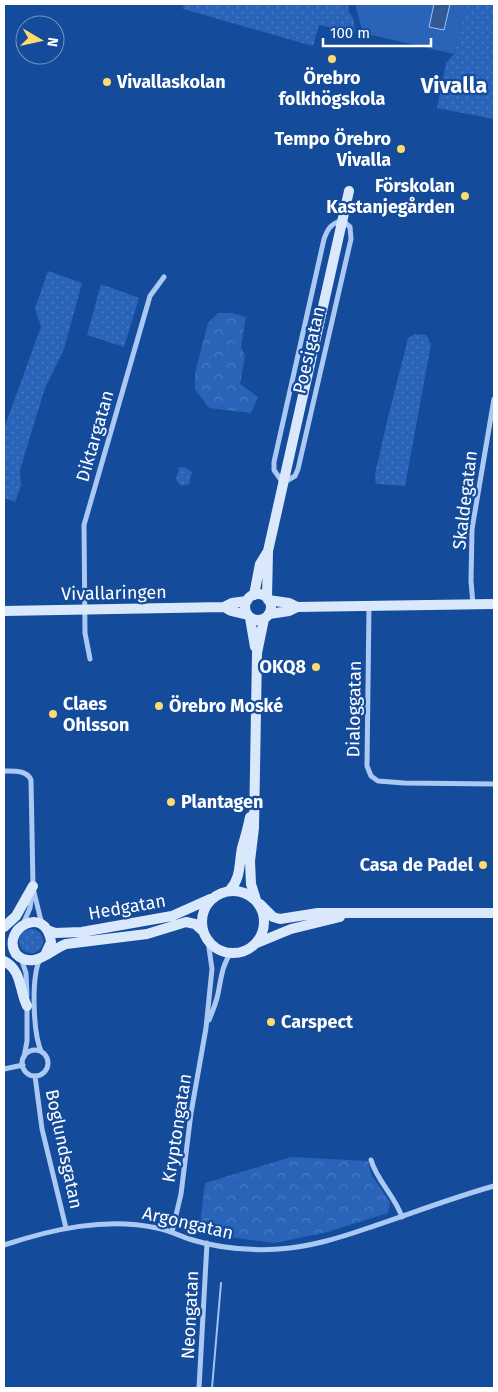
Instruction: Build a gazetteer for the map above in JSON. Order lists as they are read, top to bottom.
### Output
{
  "streets": {
    "main road": ["Poesigatan", "Vivallaringen", "Hedgatan"],
    "street": [
      "Diktargatan",
      "Skaldegatan",
      "Dialoggatan",
      "Kryptongatan",
      "Boglundsgatan",
      "Argongatan",
      "Neongatan"
    ]
  },
  "crossings": [
    ["Poesigatan", "Vivallaringen"],
    ["Diktargatan", "Vivallaringen"],
    ["Hedgatan", "Kryptongatan"],
    ["Kryptongatan", "Argongatan"],
    ["Boglundsgatan", "Argongatan"],
    ["Argongatan", "Neongatan"]
  ],
  "districts": ["Vivalla"],
  "places": [
    "Örebro folkhögskola",
    "Vivallaskolan",
    "Tempo Örebro Vivalla",
    "Förskolan Kastanjegården",
    "OKQ8",
    "Örebro Moské",
    "Claes Ohlsson",
    "Plantagen",
    "Casa de Padel",
    "Carspect"
  ],
  "scale_bar": "100 m",
  "north": "right"
}
